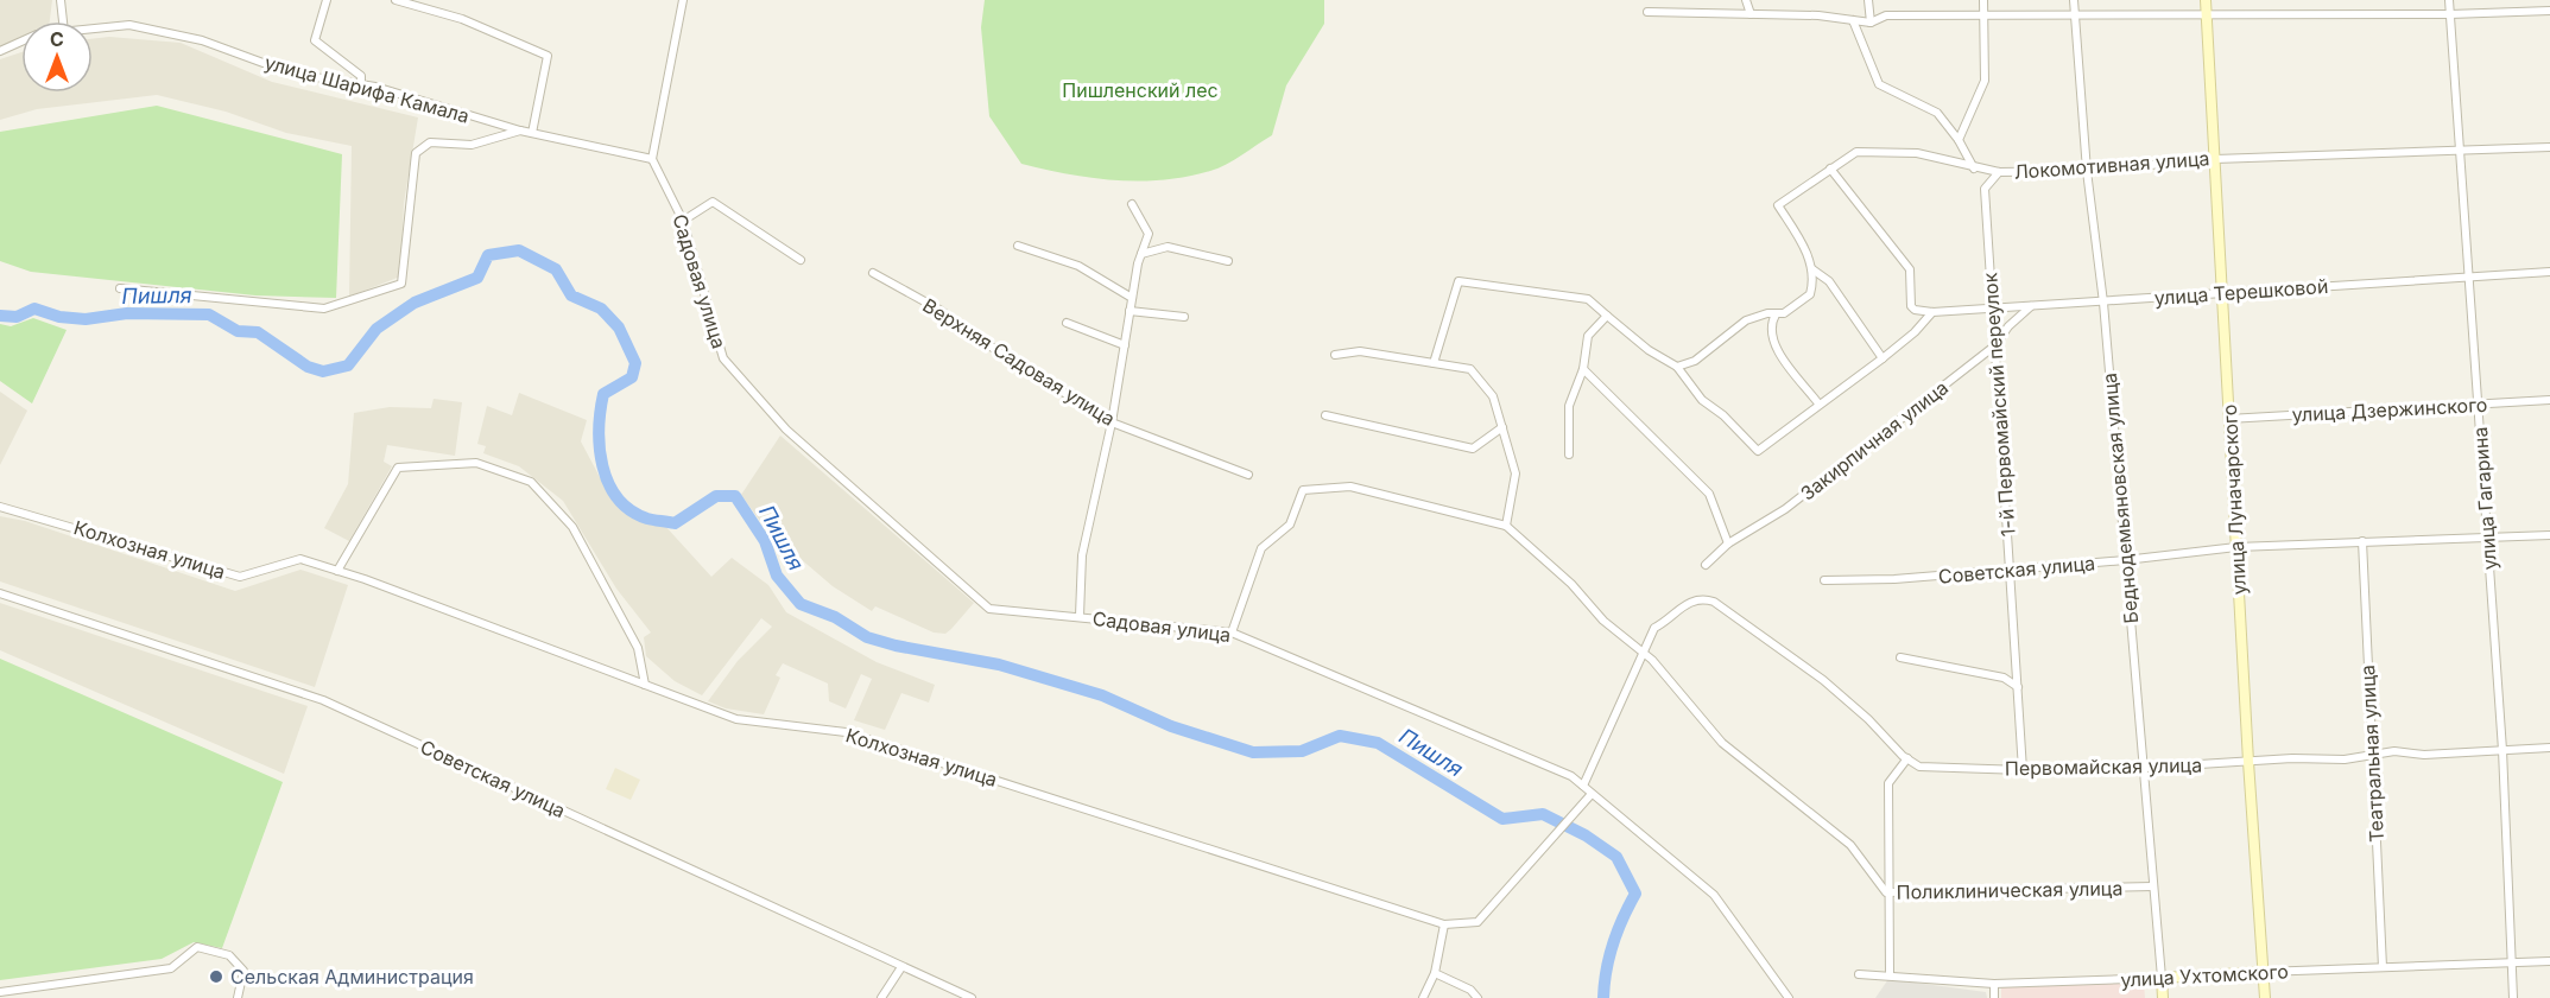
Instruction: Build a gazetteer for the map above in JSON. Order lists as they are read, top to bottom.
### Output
{
  "streets": {
    "main road": ["Беднодемьяновская улица", "улица Луначарского", "улица Ухтомского"],
    "street": [
      "улица Шарифа Камала",
      "Локомотивная улица",
      "Садовая улица",
      "улица Терешковой",
      "Верхняя Садовая улица",
      "1-й Первомайский переулок",
      "улица Дзержинского",
      "Закирпичная улица",
      "улица Гагарина",
      "Колхозная улица",
      "Советская улица",
      "Театральная улица",
      "Первомайская улица",
      "Поликлиническая улица"
    ]
  },
  "crossings": [
    ["улица Шарифа Камала", "Садовая улица"],
    ["Локомотивная улица", "1-й Первомайский переулок"],
    ["Локомотивная улица", "Беднодемьяновская улица"],
    ["Локомотивная улица", "улица Гагарина"],
    ["Локомотивная улица", "улица Луначарского"],
    ["Садовая улица", "Колхозная улица"],
    ["улица Терешковой", "1-й Первомайский переулок"],
    ["улица Терешковой", "Закирпичная улица"],
    ["улица Терешковой", "Беднодемьяновская улица"],
    ["улица Терешковой", "улица Гагарина"],
    ["улица Терешковой", "улица Луначарского"],
    ["1-й Первомайский переулок", "Закирпичная улица"],
    ["1-й Первомайский переулок", "Советская улица"],
    ["1-й Первомайский переулок", "Первомайская улица"],
    ["улица Дзержинского", "улица Гагарина"],
    ["улица Дзержинского", "улица Луначарского"],
    ["Беднодемьяновская улица", "Советская улица"],
    ["Беднодемьяновская улица", "Первомайская улица"],
    ["Беднодемьяновская улица", "Поликлиническая улица"],
    ["Беднодемьяновская улица", "улица Ухтомского"],
    ["улица Гагарина", "Советская улица"],
    ["улица Гагарина", "Первомайская улица"],
    ["улица Гагарина", "улица Ухтомского"],
    ["улица Луначарского", "Советская улица"],
    ["улица Луначарского", "Первомайская улица"],
    ["улица Луначарского", "улица Ухтомского"],
    ["Советская улица", "Театральная улица"],
    ["Театральная улица", "Первомайская улица"],
    ["Театральная улица", "улица Ухтомского"],
    ["Первомайская улица", "Поликлиническая улица"]
  ],
  "water": ["Пишля"],
  "parks": ["Пишленский лес"],
  "places": ["Сельская Администрация"],
  "north": "top"
}
